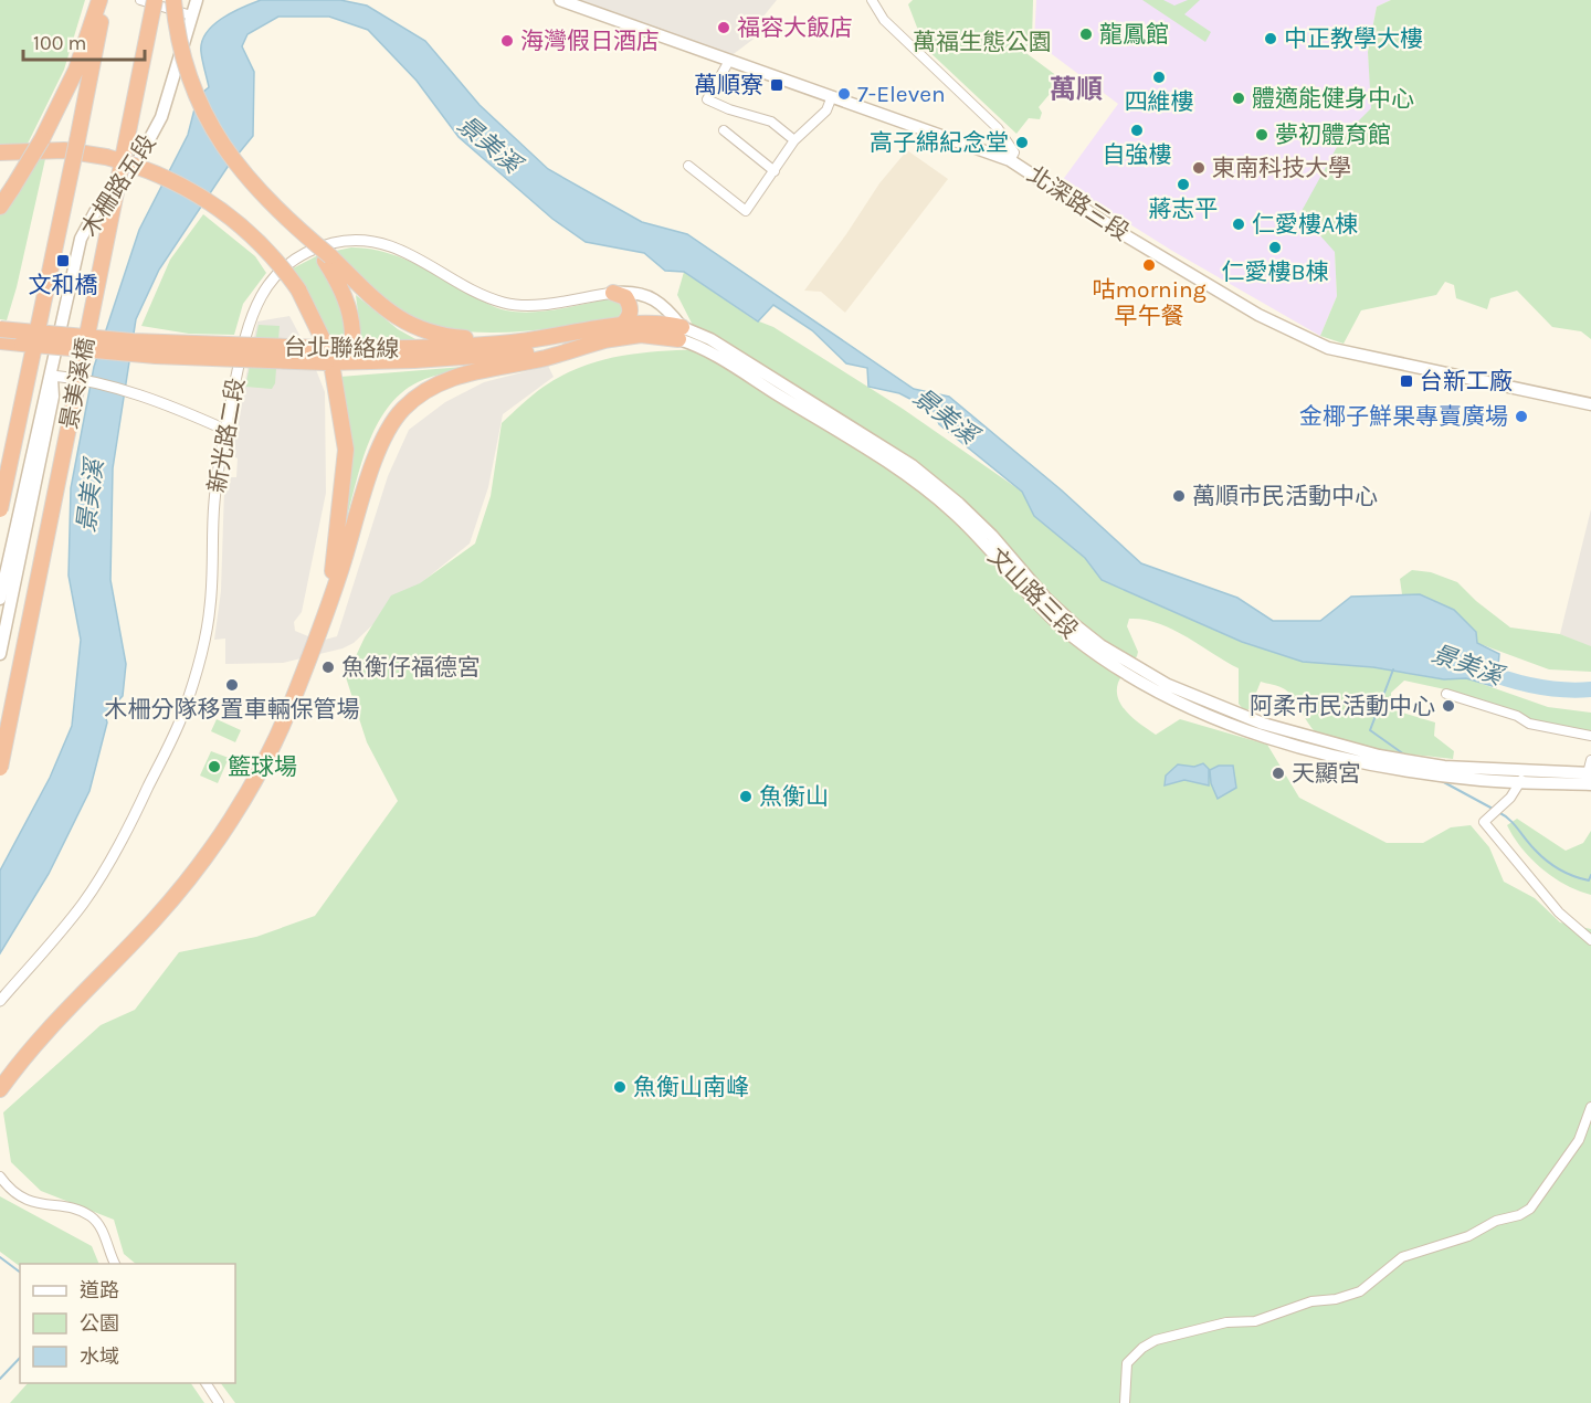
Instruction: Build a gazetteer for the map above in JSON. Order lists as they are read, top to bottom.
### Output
{
  "streets": {
    "highway": ["台北聯絡線", "景美溪橋"],
    "main road": [
      "木柵路五段",
      "北深路三段",
      "新光路二段",
      "文山路三段"
    ]
  },
  "crossings": [
    ["台北聯絡線", "新光路二段"],
    ["台北聯絡線", "文山路三段"],
    ["新光路二段", "文山路三段"]
  ],
  "districts": ["萬順"],
  "water": ["景美溪"],
  "parks": ["萬福生態公園"],
  "places": {
    "other": [
      "福容大飯店",
      "龍鳳館",
      "中正教學大樓",
      "海灣假日酒店",
      "四維樓",
      "7-Eleven",
      "體適能健身中心",
      "自強樓",
      "夢初體育館",
      "高子綿紀念堂",
      "東南科技大學",
      "蔣志平",
      "仁愛樓A棟",
      "仁愛樓B棟",
      "咕morning 早午餐",
      "金椰子鮮果專賣廣場",
      "萬順市民活動中心",
      "魚衡仔福德宮",
      "木柵分隊移置車輛保管場",
      "阿柔市民活動中心",
      "籃球場",
      "天顯宮",
      "魚衡山",
      "魚衡山南峰"
    ],
    "transit": ["萬順寮", "文和橋", "台新工廠"]
  },
  "legend": ["道路", "公園", "水域"],
  "scale_bar": "100 m"
}
